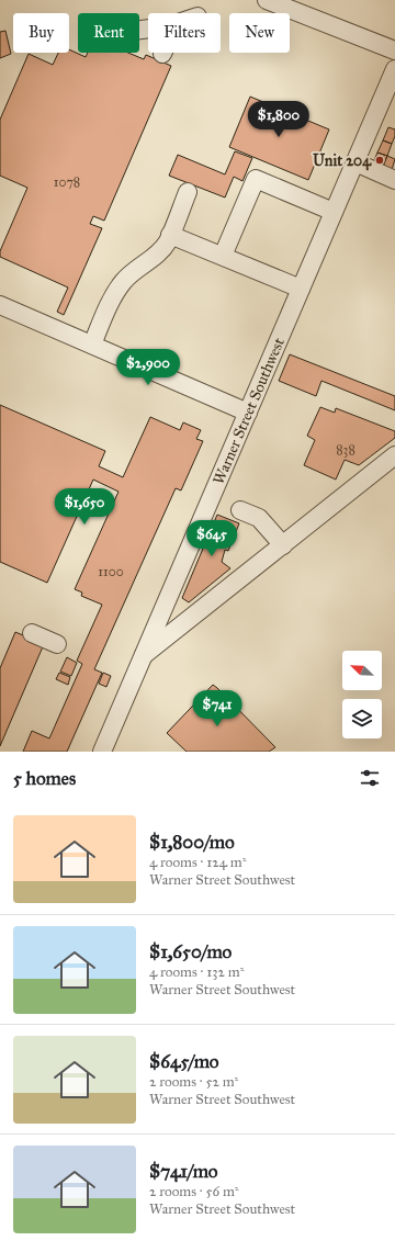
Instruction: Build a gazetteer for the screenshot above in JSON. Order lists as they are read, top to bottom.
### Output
{
  "streets": {
    "street": ["Warner Street Southwest"]
  },
  "places": ["Unit 204"],
  "house_numbers": ["1078", "838", "1100"],
  "north": "top left",
  "page": {
    "chip": [
      "Buy",
      "Rent",
      "Filters",
      "New"
    ],
    "price": [
      "$1,800",
      "$2,900",
      "$1,650",
      "$645",
      "$741"
    ],
    "heading": "5 homes",
    "list": [
      {
        "name": "$1,800/mo",
        "note": "4 rooms · 124 m² · Warner Street Southwest"
      },
      {
        "name": "$1,650/mo",
        "note": "4 rooms · 132 m² · Warner Street Southwest"
      },
      {
        "name": "$645/mo",
        "note": "2 rooms · 52 m² · Warner Street Southwest"
      },
      {
        "name": "$741/mo",
        "note": "2 rooms · 56 m² · Warner Street Southwest"
      }
    ]
  }
}
